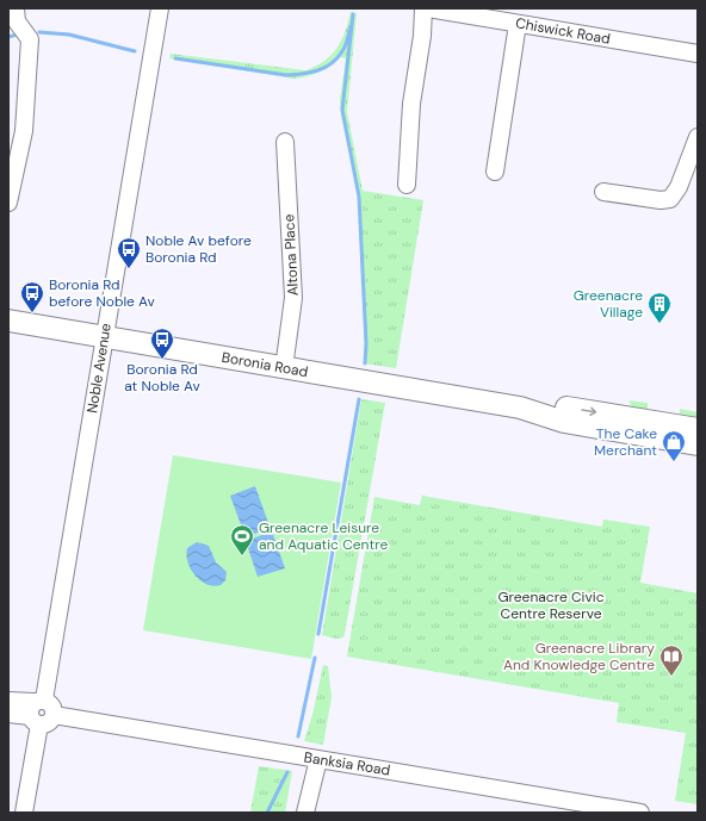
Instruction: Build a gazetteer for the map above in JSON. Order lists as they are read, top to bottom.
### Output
{
  "streets": {
    "main road": ["Boronia Road"],
    "street": [
      "Chiswick Road",
      "Altona Place",
      "Noble Avenue",
      "Banksia Road"
    ]
  },
  "crossings": [
    ["Altona Place", "Boronia Road"],
    ["Boronia Road", "Noble Avenue"],
    ["Noble Avenue", "Banksia Road"]
  ],
  "parks": ["Greenacre Civic Centre Reserve"],
  "places": {
    "bus stop": ["Noble Av before Boronia Rd", "Boronia Rd before Noble Av", "Boronia Rd at Noble Av"],
    "building": ["Greenacre Village"],
    "shop": ["The Cake Merchant"],
    "sports": ["Greenacre Leisure and Aquatic Centre"],
    "library": ["Greenacre Library And Knowledge Centre"]
  }
}
